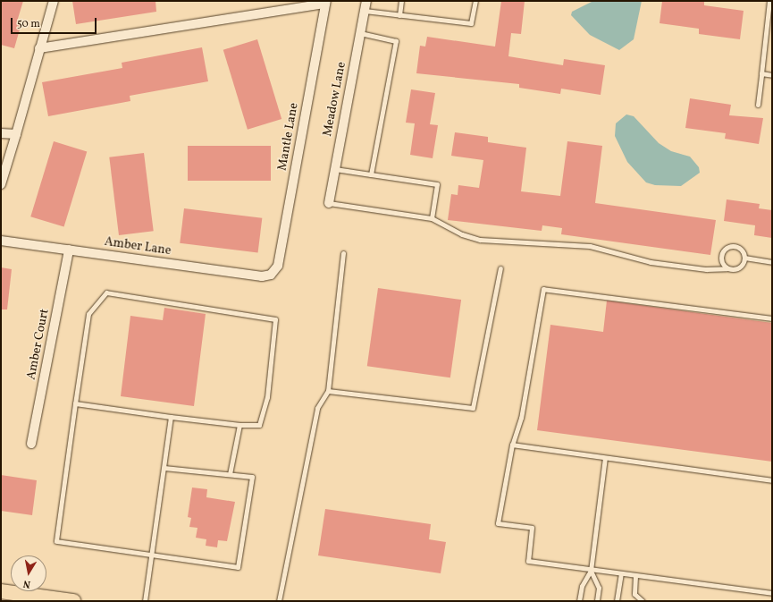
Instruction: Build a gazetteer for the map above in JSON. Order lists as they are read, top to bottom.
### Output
{
  "streets": {
    "street": [
      "Meadow Lane",
      "Mantle Lane",
      "Amber Lane",
      "Amber Court"
    ]
  },
  "crossings": [
    ["Mantle Lane", "Amber Lane"],
    ["Amber Lane", "Amber Court"]
  ],
  "scale_bar": "50 m",
  "north": "bottom"
}
